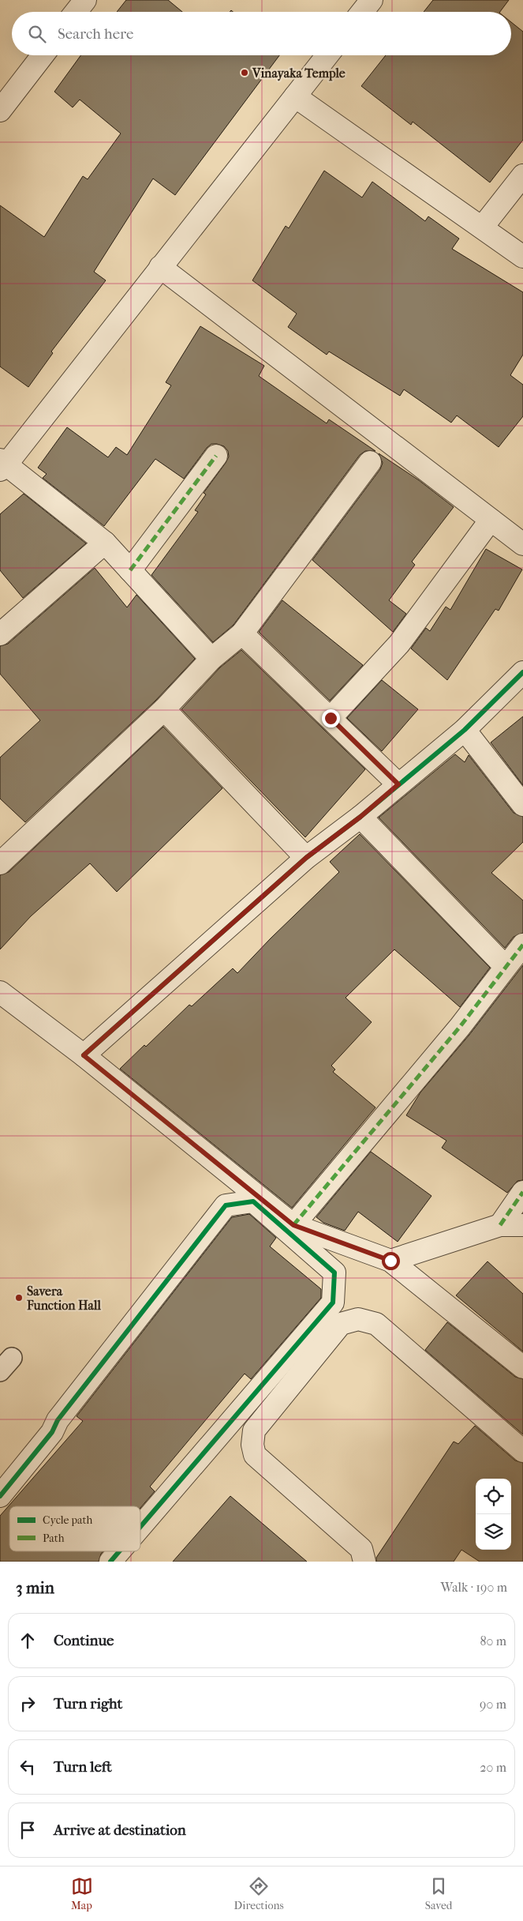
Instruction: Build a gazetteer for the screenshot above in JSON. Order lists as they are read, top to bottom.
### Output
{
  "places": ["Vinayaka Temple", "Savera Function Hall"],
  "legend": ["Cycle path", "Path"],
  "page": {
    "search": "Search here",
    "heading": ["3 min", "Walk · 190 m"],
    "list": [
      ["Continue", "80 m"],
      ["Turn right", "90 m"],
      ["Turn left", "20 m"],
      "Arrive at destination"
    ],
    "nav": ["Map", "Directions", "Saved"]
  }
}
